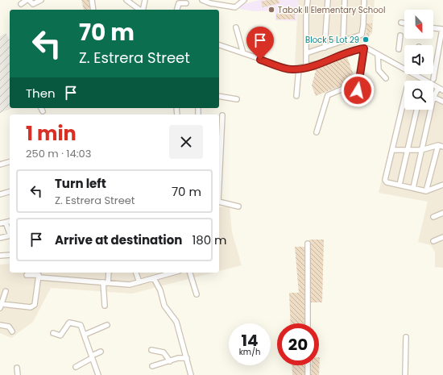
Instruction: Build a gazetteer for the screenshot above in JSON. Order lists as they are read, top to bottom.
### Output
{
  "places": ["Tabok II Elementary School", "Block 5 Lot 29"],
  "north": "bottom",
  "page": {
    "turn": ["70 m", "Z. Estrera Street"],
    "then": "Then",
    "heading": ["1 min", "250 m · 14:03"],
    "list": [
      {
        "name": "Turn left",
        "note": "Z. Estrera Street",
        "value": "70 m"
      },
      {
        "name": "Arrive at destination",
        "value": "180 m"
      }
    ],
    "speed": "14 km/h",
    "limit": "20"
  }
}
